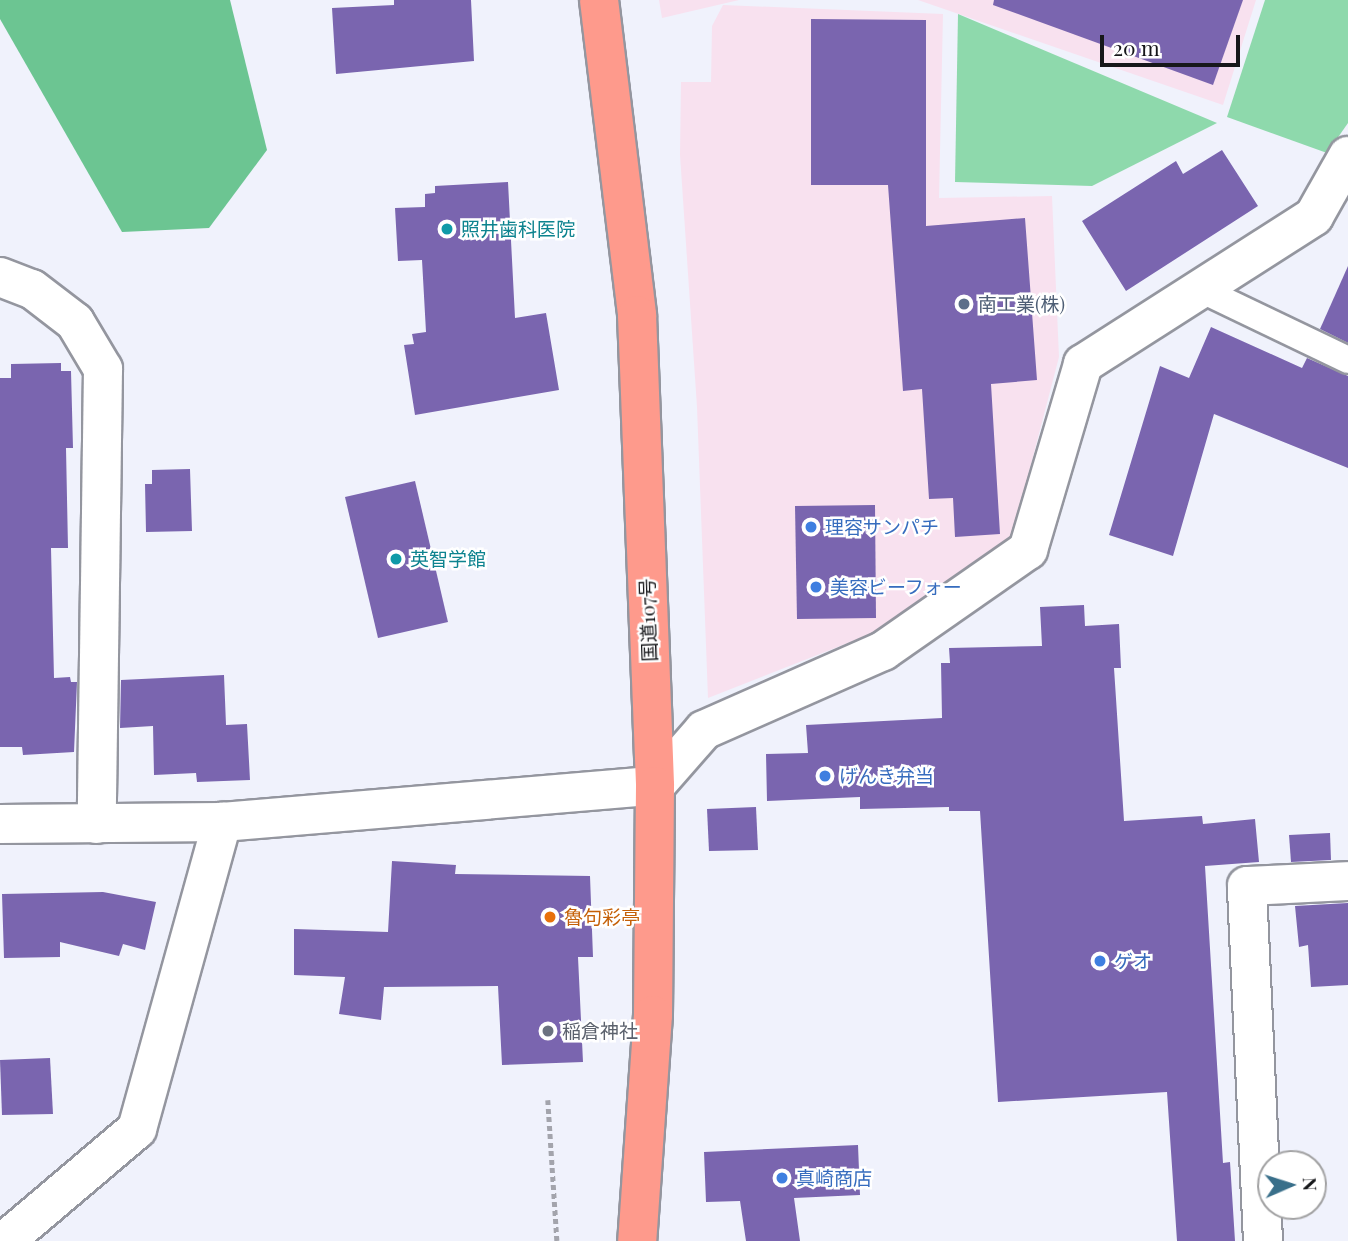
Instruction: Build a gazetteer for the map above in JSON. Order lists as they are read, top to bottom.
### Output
{
  "streets": {
    "highway": ["国道107号"]
  },
  "places": [
    "照井歯科医院",
    "南工業(株)",
    "理容サンパチ",
    "英智学館",
    "美容ビーフォー",
    "げんき弁当",
    "魯句彩亭",
    "ゲオ",
    "稲倉神社",
    "真崎商店"
  ],
  "scale_bar": "20 m",
  "north": "right"
}
